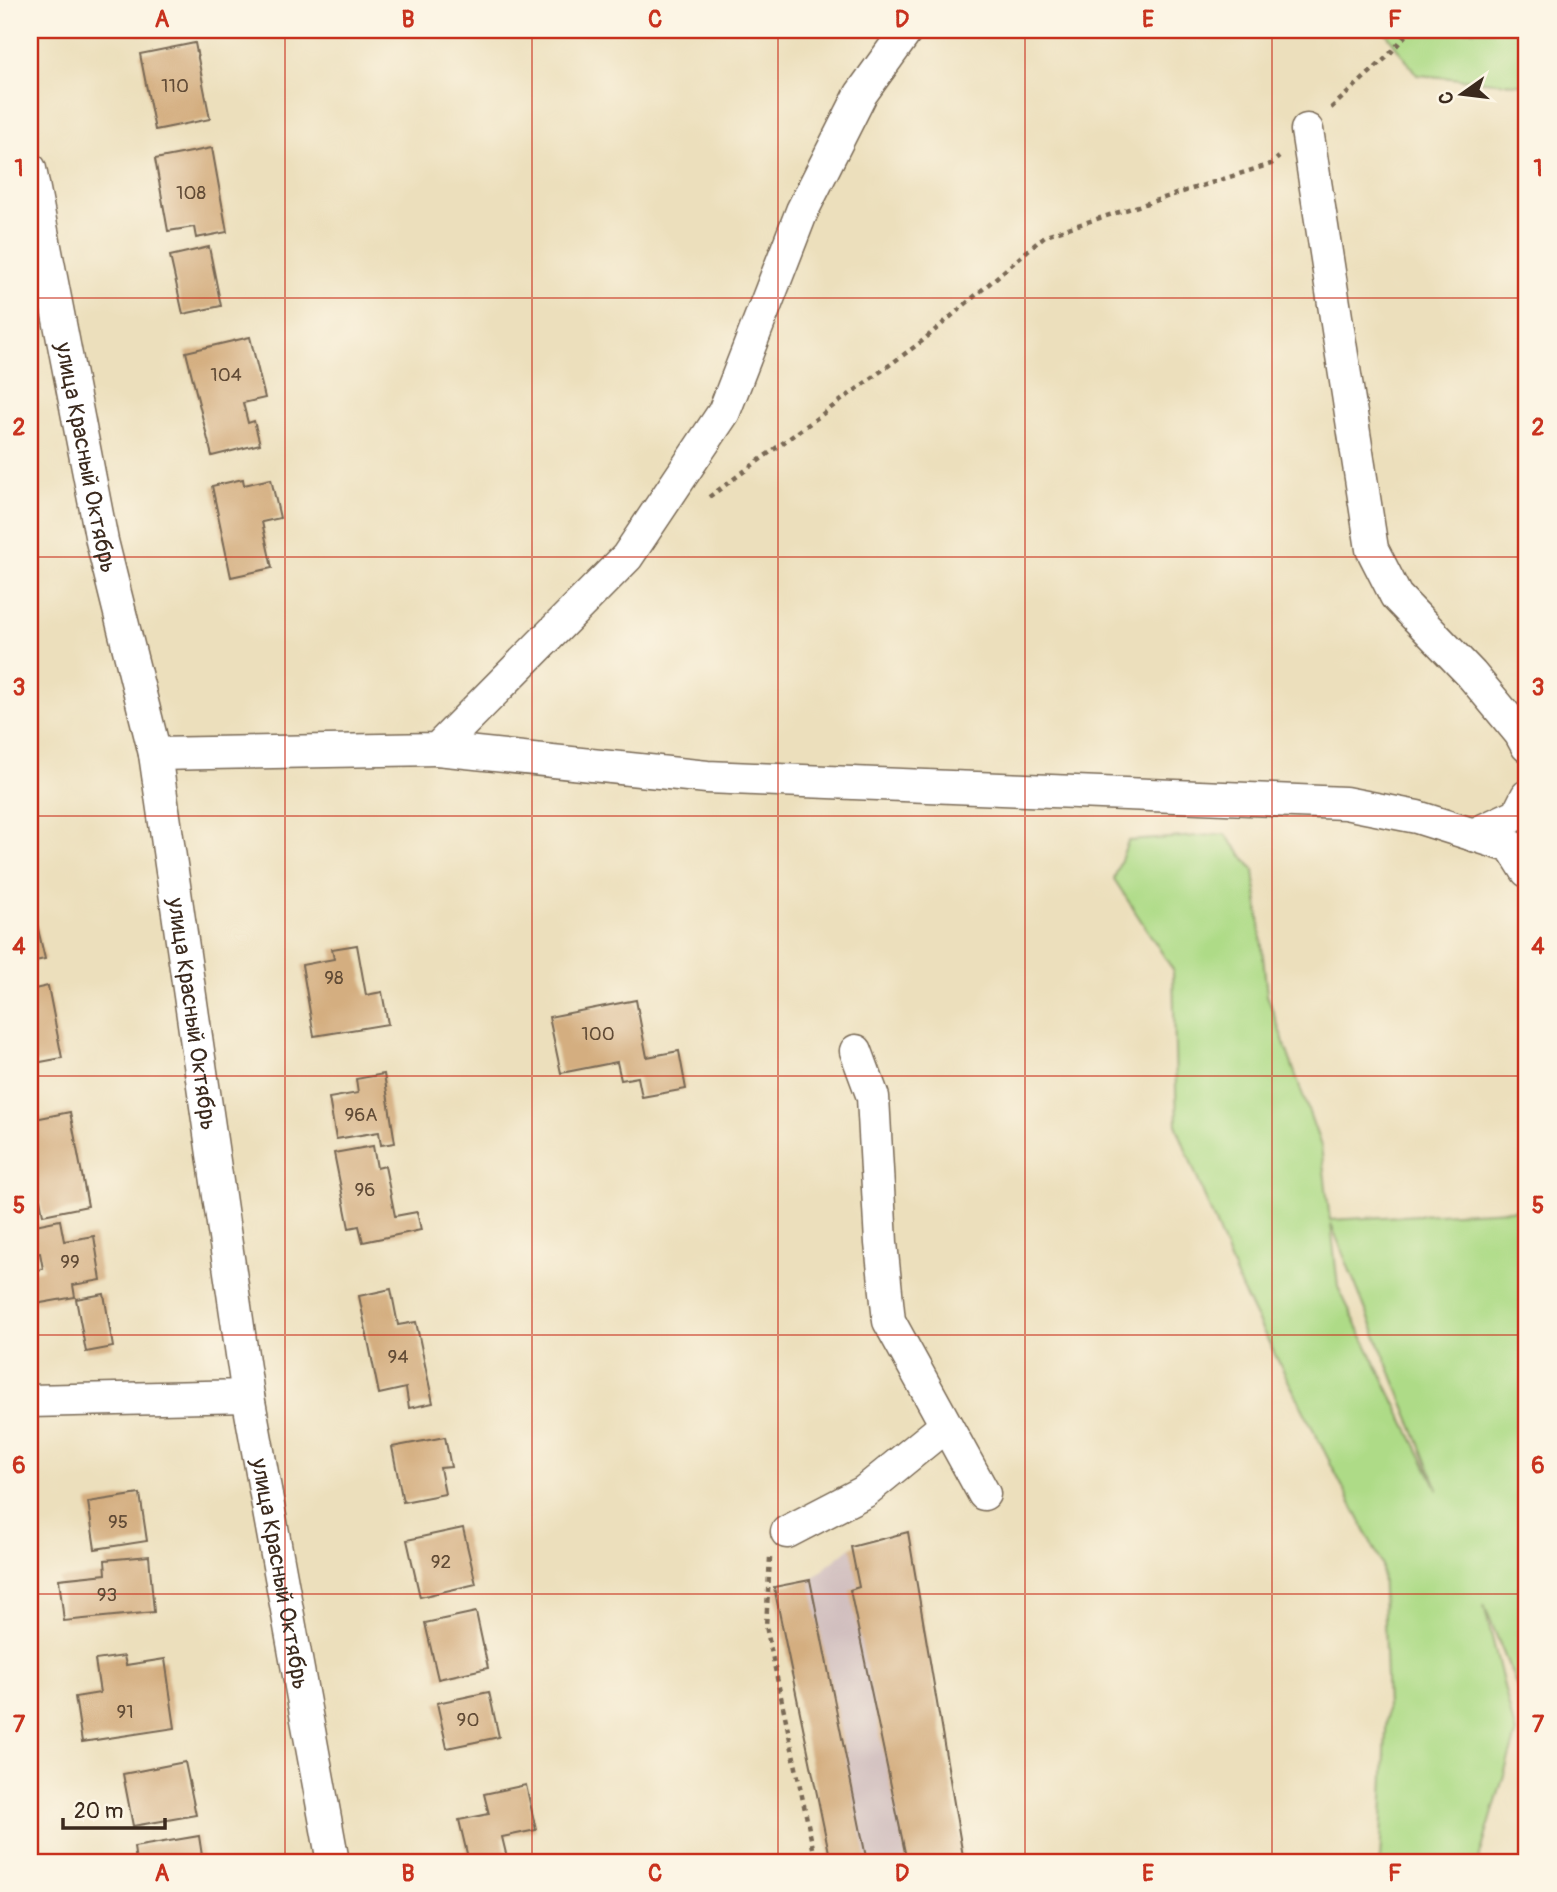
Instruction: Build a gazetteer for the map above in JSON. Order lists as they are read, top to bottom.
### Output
{
  "streets": {
    "street": ["улица Красный Октябрь"]
  },
  "house_numbers": [
    "110",
    "108",
    "104",
    "98",
    "100",
    "96А",
    "96",
    "99",
    "94",
    "95",
    "92",
    "93",
    "91",
    "90"
  ],
  "scale_bar": "20 m",
  "north": "left",
  "grid": {
    "columns": [
      "A",
      "B",
      "C",
      "D",
      "E",
      "F"
    ],
    "rows": [
      "1",
      "2",
      "3",
      "4",
      "5",
      "6",
      "7"
    ]
  }
}
